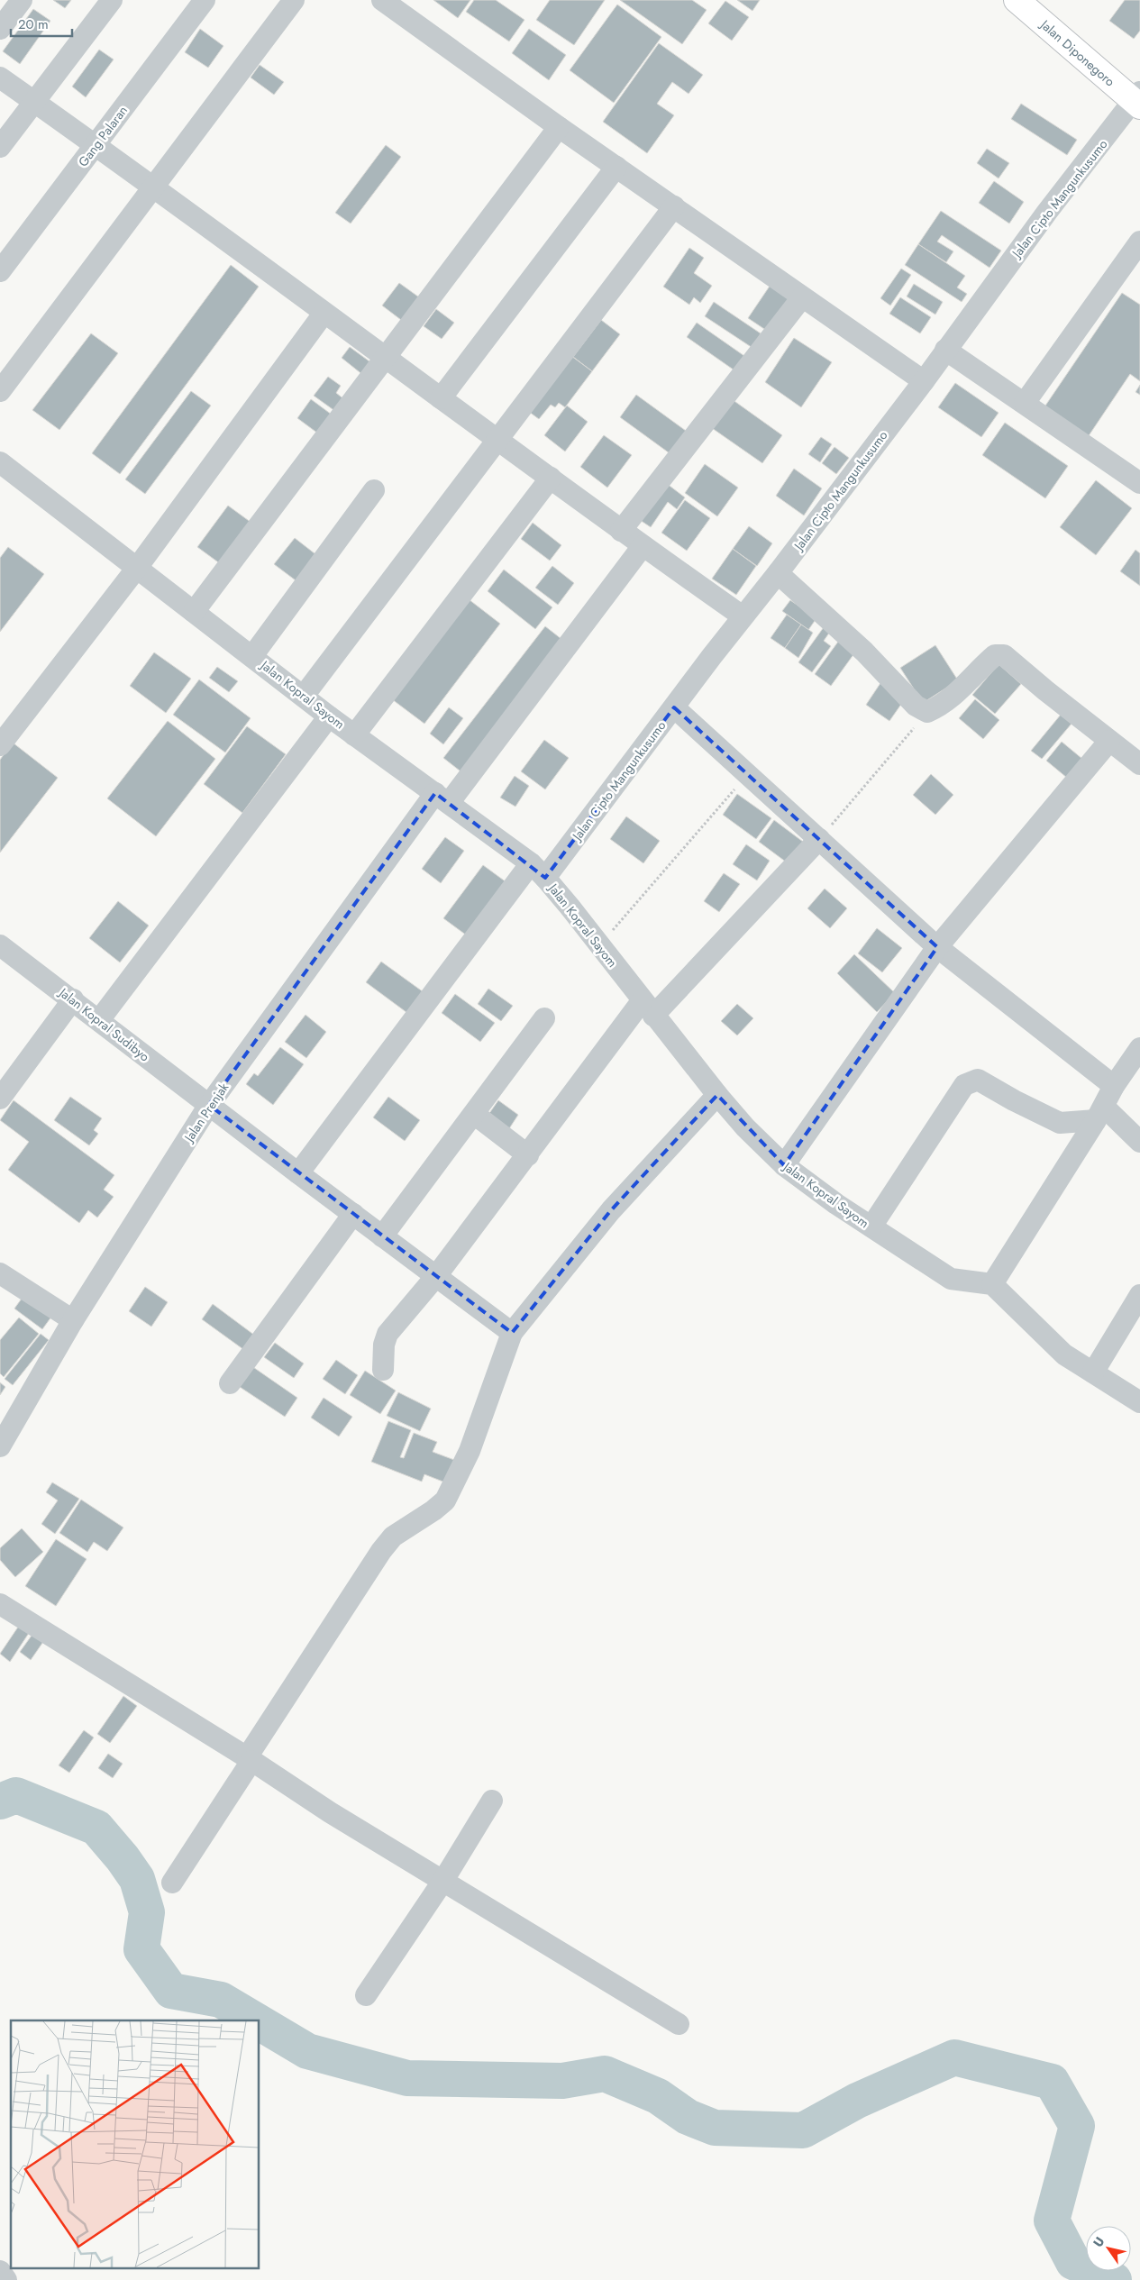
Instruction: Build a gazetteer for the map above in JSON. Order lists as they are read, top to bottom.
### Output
{
  "streets": {
    "highway": ["Jalan Diponegoro"],
    "street": [
      "Gang Palaran",
      "Jalan Cipto Mangunkusumo",
      "Jalan Kopral Sayom",
      "Jalan Kopral Sudibyo",
      "Jalan Prenjak"
    ]
  },
  "crossings": [
    ["Jalan Diponegoro", "Jalan Cipto Mangunkusumo"],
    ["Jalan Cipto Mangunkusumo", "Jalan Kopral Sayom"],
    ["Jalan Cipto Mangunkusumo", "Jalan Kopral Sudibyo"],
    ["Jalan Kopral Sayom", "Jalan Prenjak"],
    ["Jalan Kopral Sudibyo", "Jalan Prenjak"]
  ],
  "scale_bar": "20 m",
  "north": "top left"
}
